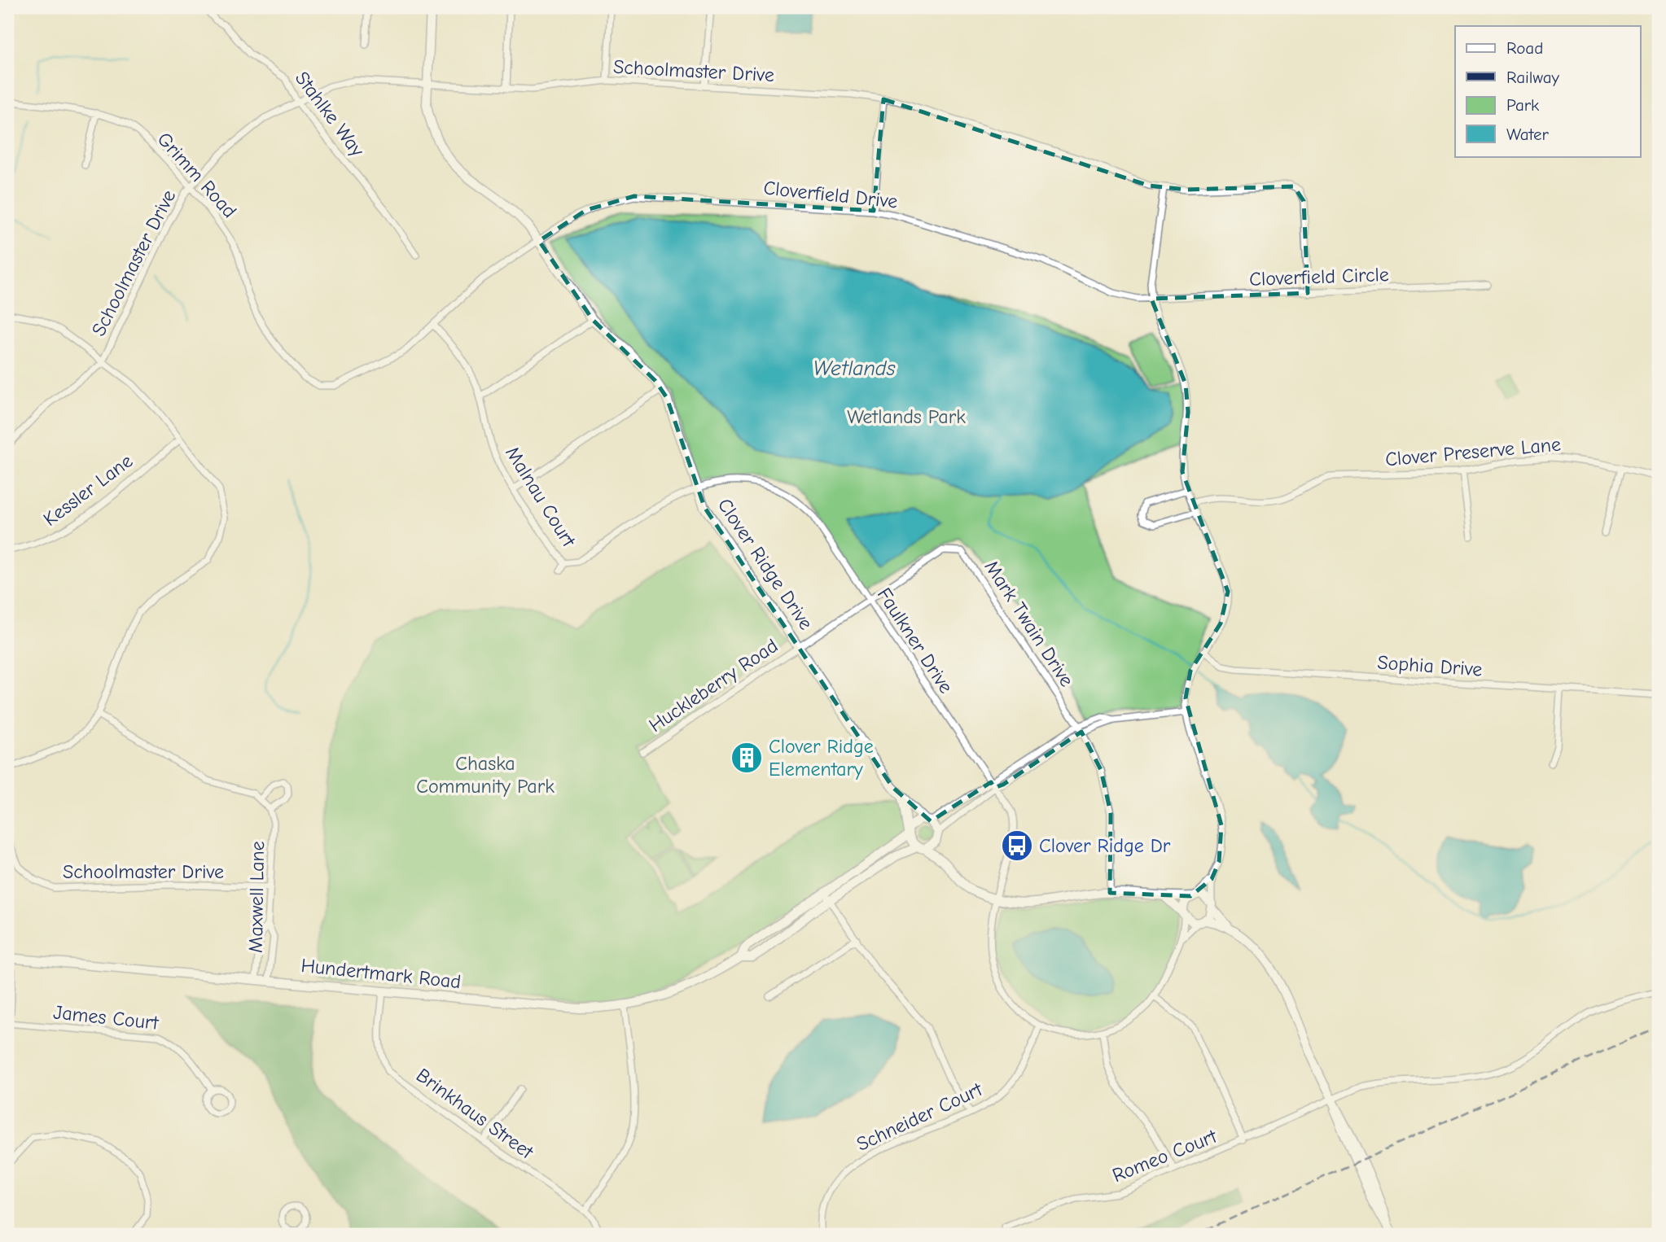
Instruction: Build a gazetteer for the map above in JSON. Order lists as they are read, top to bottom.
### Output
{
  "streets": {
    "street": [
      "Schoolmaster Drive",
      "Stahlke Way",
      "Grimm Road",
      "Cloverfield Drive",
      "Cloverfield Circle",
      "Clover Preserve Lane",
      "Kessler Lane",
      "Malnau Court",
      "Clover Ridge Drive",
      "Mark Twain Drive",
      "Faulkner Drive",
      "Sophia Drive",
      "Huckleberry Road",
      "Maxwell Lane",
      "Hundertmark Road",
      "James Court",
      "Brinkhaus Street",
      "Schneider Court",
      "Romeo Court"
    ]
  },
  "crossings": [
    ["Schoolmaster Drive", "Stahlke Way"],
    ["Schoolmaster Drive", "Grimm Road"],
    ["Schoolmaster Drive", "Cloverfield Circle"],
    ["Schoolmaster Drive", "Clover Ridge Drive"],
    ["Schoolmaster Drive", "Maxwell Lane"],
    ["Grimm Road", "Cloverfield Drive"],
    ["Grimm Road", "Malnau Court"],
    ["Grimm Road", "Clover Ridge Drive"],
    ["Cloverfield Drive", "Cloverfield Circle"],
    ["Cloverfield Drive", "Clover Ridge Drive"],
    ["Malnau Court", "Faulkner Drive"],
    ["Clover Ridge Drive", "Faulkner Drive"],
    ["Clover Ridge Drive", "Huckleberry Road"],
    ["Mark Twain Drive", "Faulkner Drive"],
    ["Mark Twain Drive", "Huckleberry Road"],
    ["Mark Twain Drive", "Schneider Court"],
    ["Faulkner Drive", "Huckleberry Road"],
    ["Faulkner Drive", "Schneider Court"],
    ["Maxwell Lane", "Hundertmark Road"],
    ["Hundertmark Road", "Brinkhaus Street"]
  ],
  "water": ["Wetlands"],
  "parks": ["Wetlands Park", "Chaska Community Park"],
  "places": {
    "building": ["Clover Ridge Elementary"],
    "bus stop": ["Clover Ridge Dr"]
  },
  "legend": [
    "Road",
    "Railway",
    "Park",
    "Water"
  ]
}
